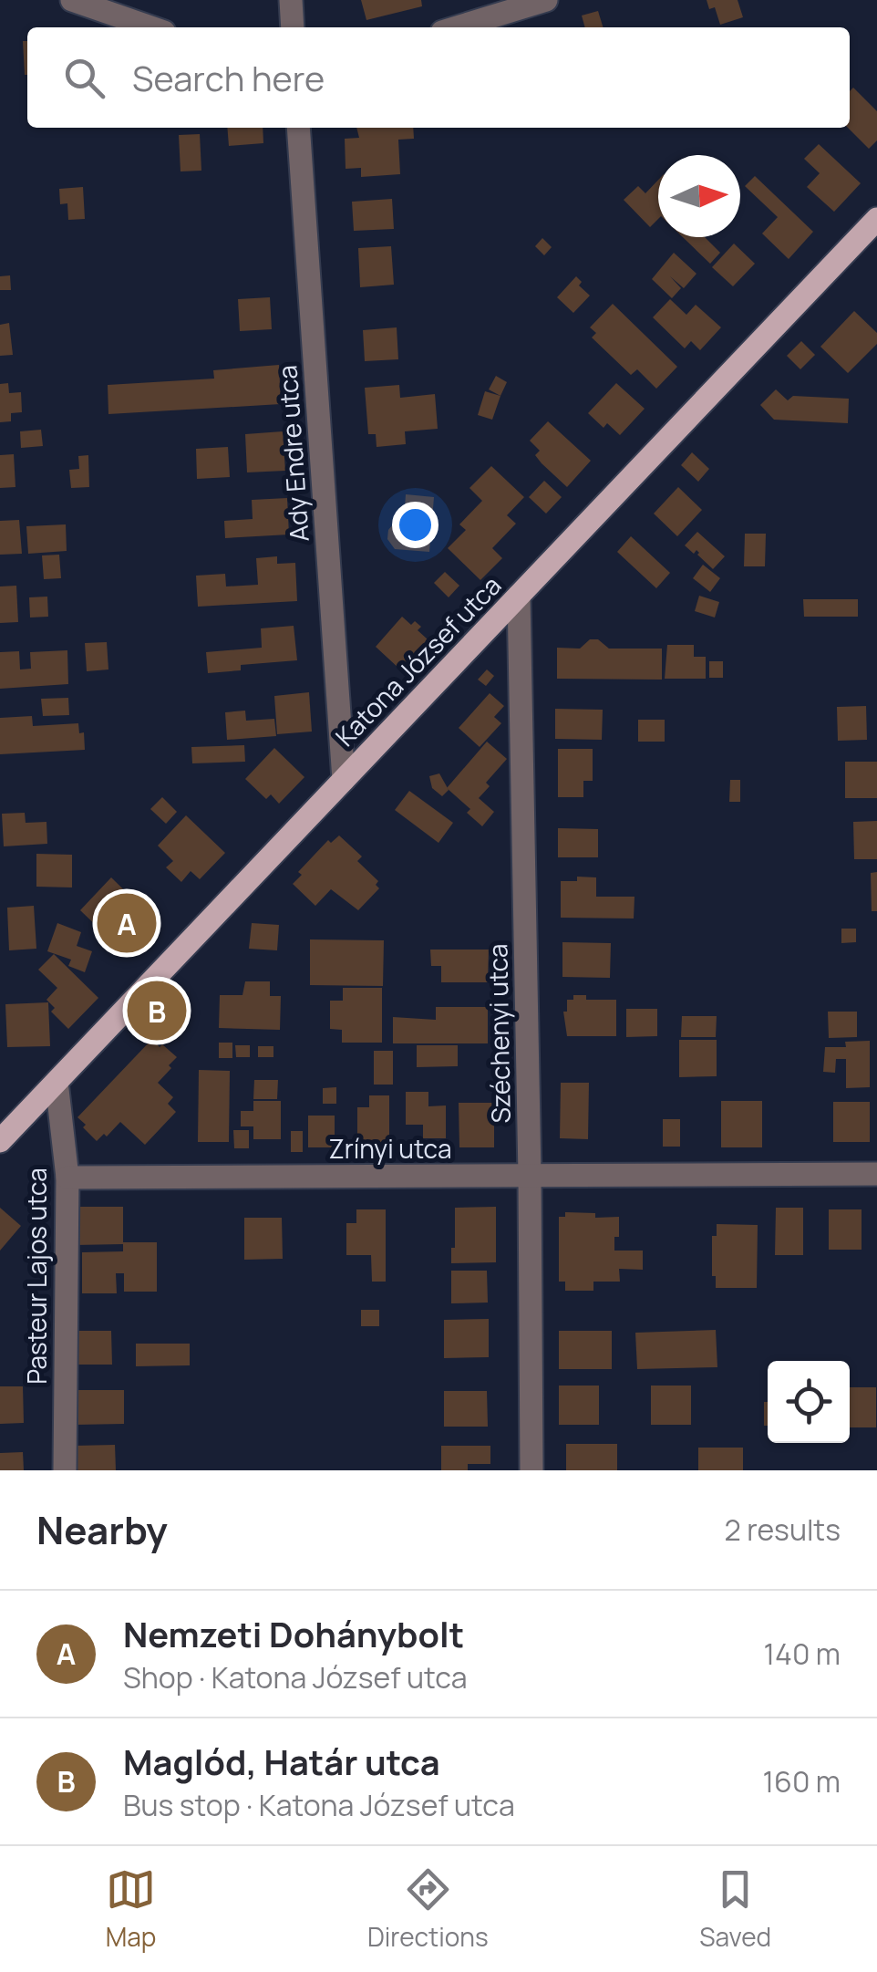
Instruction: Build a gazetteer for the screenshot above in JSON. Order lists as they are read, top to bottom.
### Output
{
  "streets": {
    "main road": ["Katona József utca"],
    "street": [
      "Ady Endre utca",
      "Széchenyi utca",
      "Zrínyi utca",
      "Pasteur Lajos utca"
    ]
  },
  "crossings": [
    ["Ady Endre utca", "Katona József utca"],
    ["Katona József utca", "Széchenyi utca"],
    ["Katona József utca", "Pasteur Lajos utca"],
    ["Széchenyi utca", "Zrínyi utca"],
    ["Zrínyi utca", "Pasteur Lajos utca"]
  ],
  "north": "right",
  "page": {
    "search": "Search here",
    "pins": ["A", "B"],
    "heading": ["Nearby", "2 results"],
    "list": [
      {
        "mark": "A",
        "name": "Nemzeti Dohánybolt",
        "note": "Shop · Katona József utca",
        "value": "140 m"
      },
      {
        "mark": "B",
        "name": "Maglód, Határ utca",
        "note": "Bus stop · Katona József utca",
        "value": "160 m"
      }
    ],
    "nav": ["Map", "Directions", "Saved"]
  }
}
